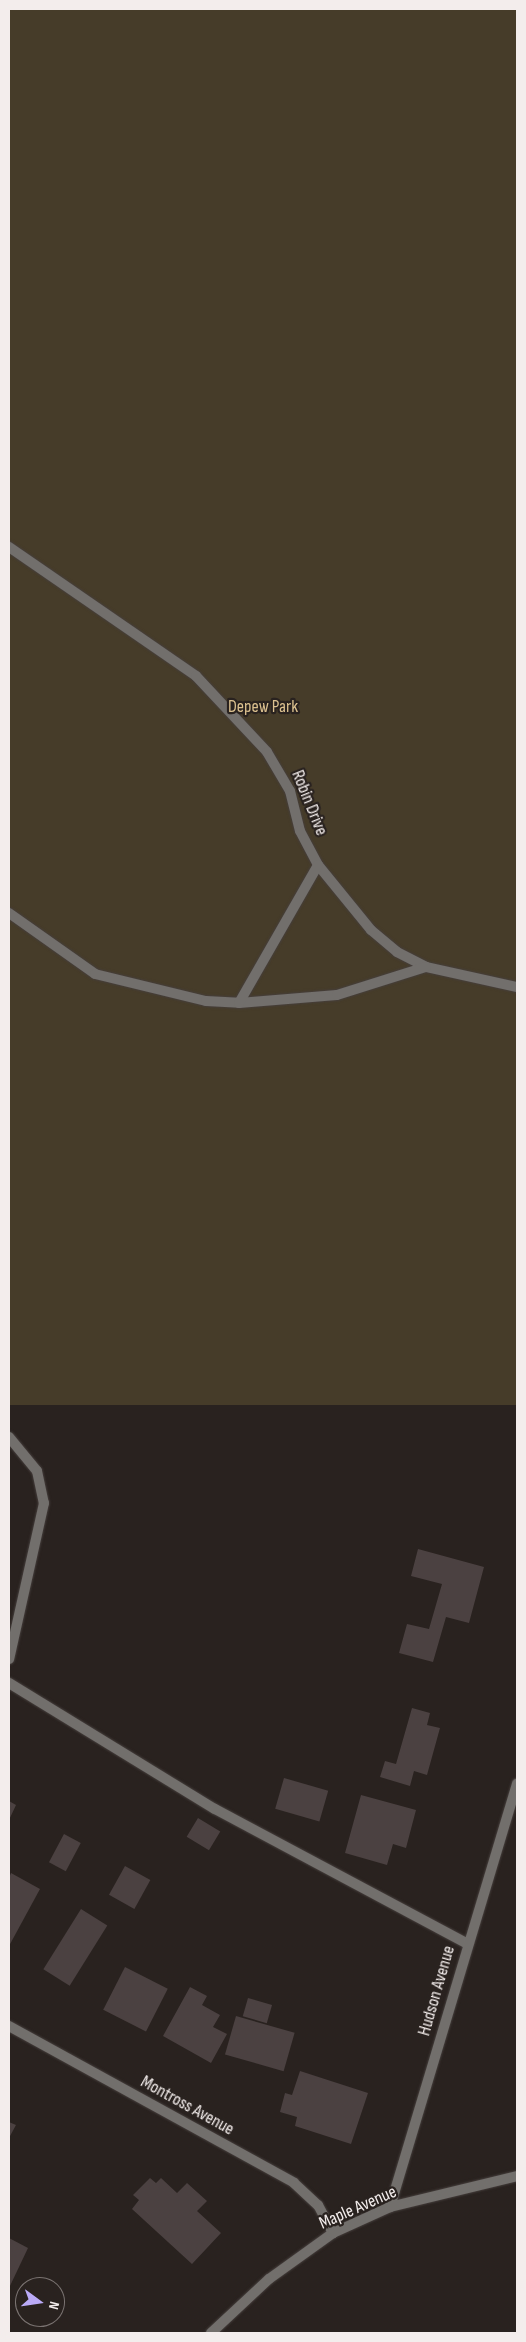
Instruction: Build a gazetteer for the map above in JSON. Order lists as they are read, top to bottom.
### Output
{
  "streets": {
    "street": [
      "Robin Drive",
      "Hudson Avenue",
      "Montross Avenue",
      "Maple Avenue"
    ]
  },
  "crossings": [
    ["Hudson Avenue", "Maple Avenue"],
    ["Montross Avenue", "Maple Avenue"]
  ],
  "parks": ["Depew Park"],
  "north": "right"
}
